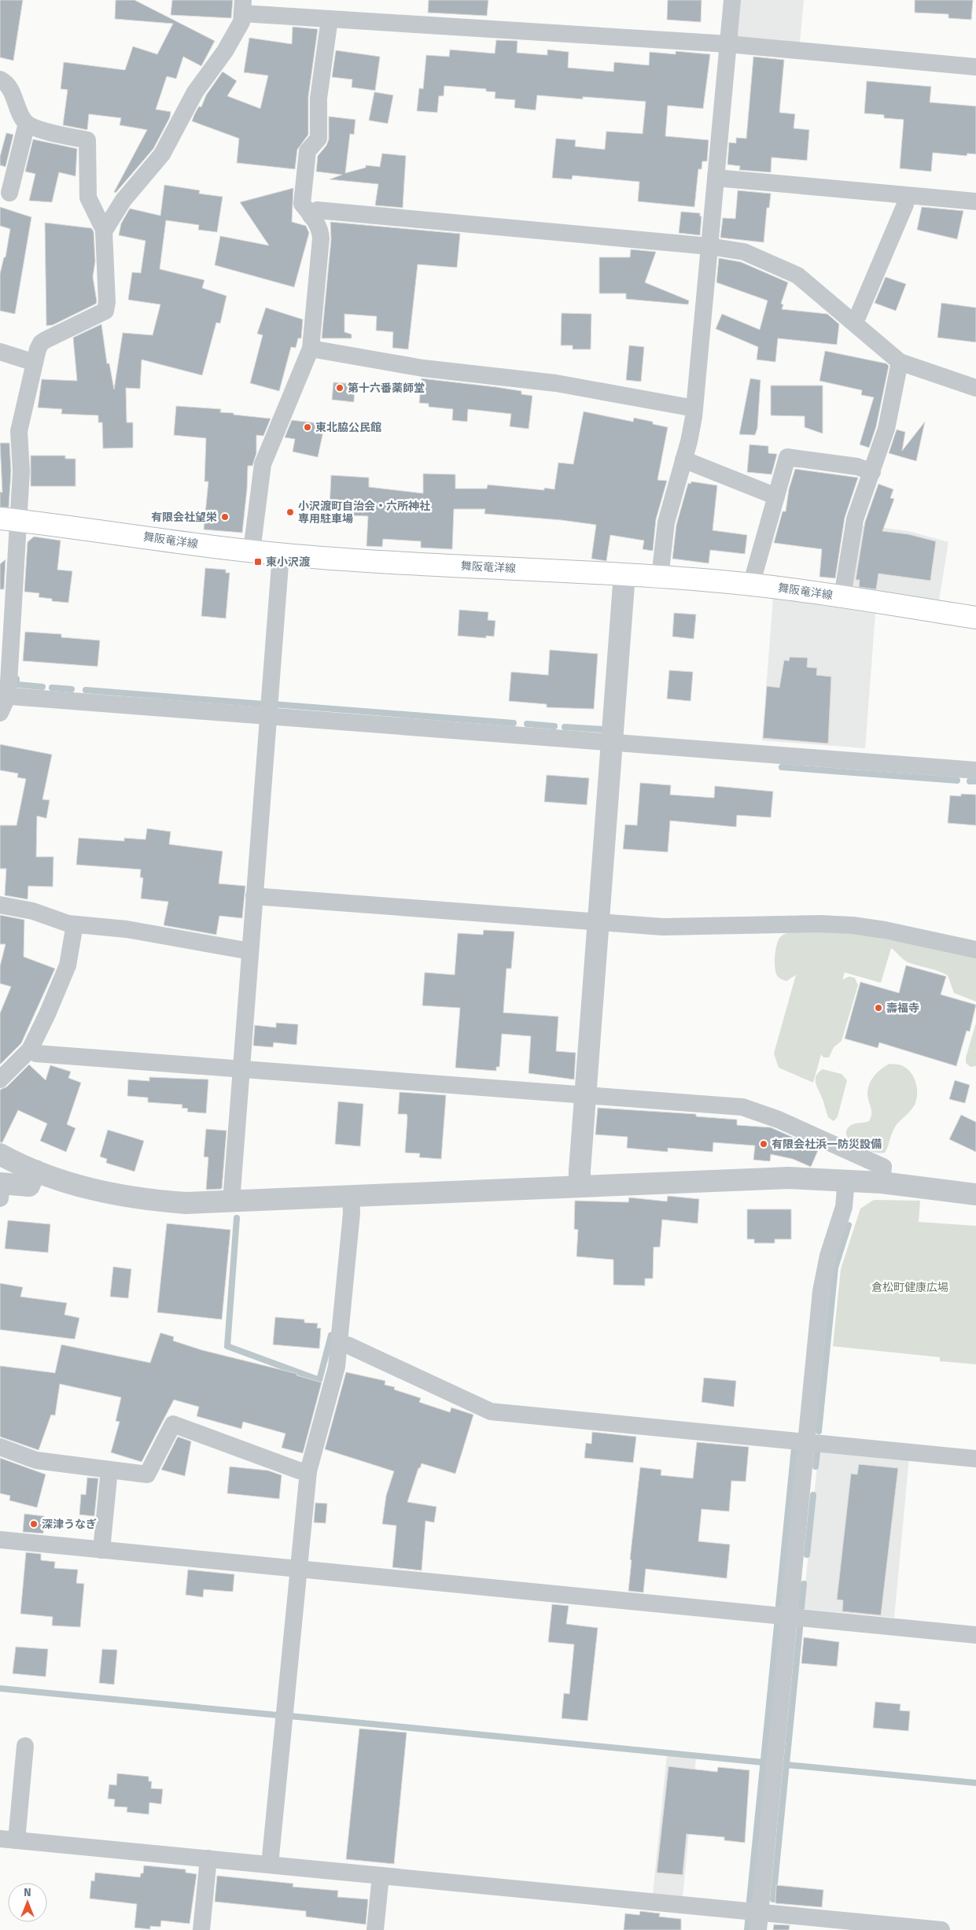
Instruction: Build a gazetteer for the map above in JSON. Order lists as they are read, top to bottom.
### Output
{
  "streets": {
    "main road": ["舞阪竜洋線"]
  },
  "parks": ["倉松町健康広場"],
  "places": {
    "other": [
      "第十六番薬師堂",
      "東北脇公民館",
      "小沢渡町自治会・六所神社 専用駐車場",
      "有限会社望栄",
      "壽福寺",
      "有限会社浜一防災設備",
      "深津うなぎ"
    ],
    "transit": ["東小沢渡"]
  },
  "north": "top"
}
